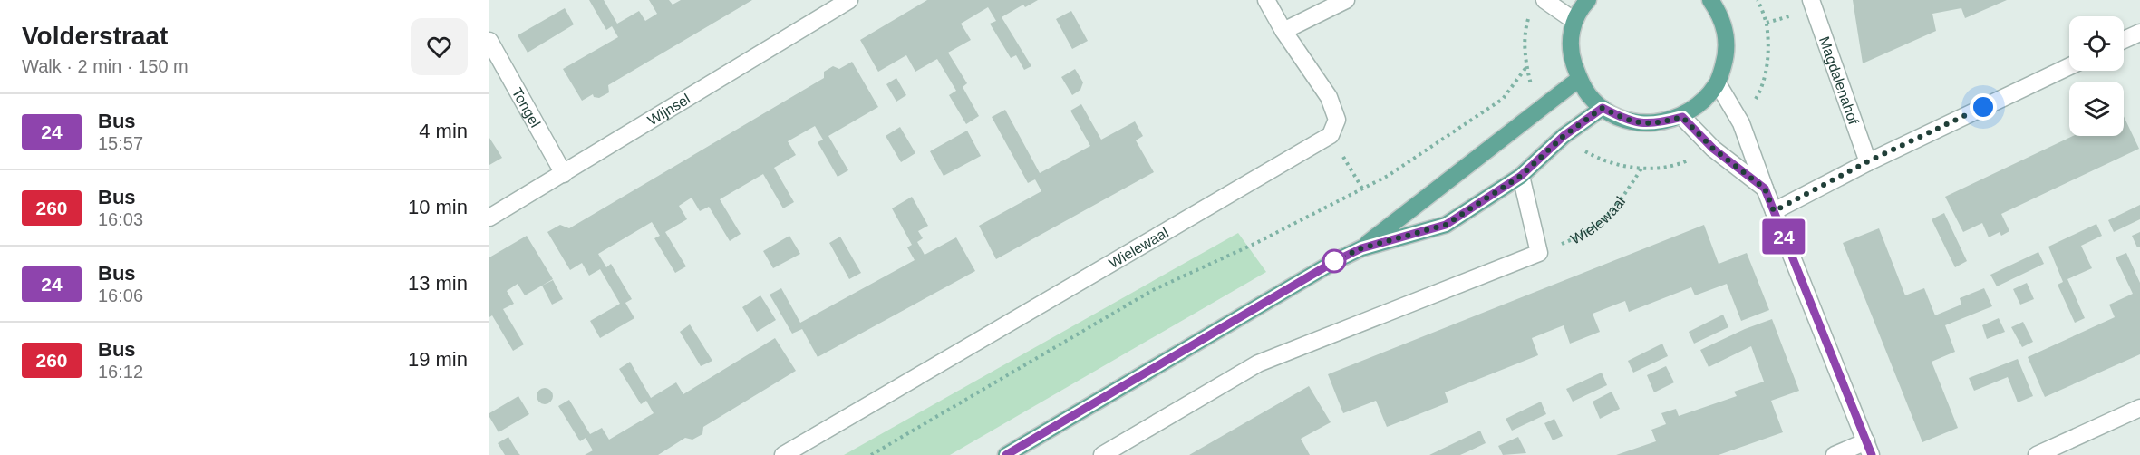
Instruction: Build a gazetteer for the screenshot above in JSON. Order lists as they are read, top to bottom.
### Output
{
  "streets": {
    "street": [
      "Magdalenahof",
      "Tongel",
      "Wijnsel",
      "Wielewaal"
    ]
  },
  "crossings": [
    ["Tongel", "Wijnsel"]
  ],
  "lines": ["bus line 24"],
  "page": {
    "heading": ["Volderstraat", "Walk · 2 min · 150 m"],
    "on_map": "24",
    "list": [
      {
        "mark": "24",
        "name": "Bus",
        "note": "15:57",
        "value": "4 min"
      },
      {
        "mark": "260",
        "name": "Bus",
        "note": "16:03",
        "value": "10 min"
      },
      {
        "mark": "24",
        "name": "Bus",
        "note": "16:06",
        "value": "13 min"
      },
      {
        "mark": "260",
        "name": "Bus",
        "note": "16:12",
        "value": "19 min"
      }
    ]
  }
}
